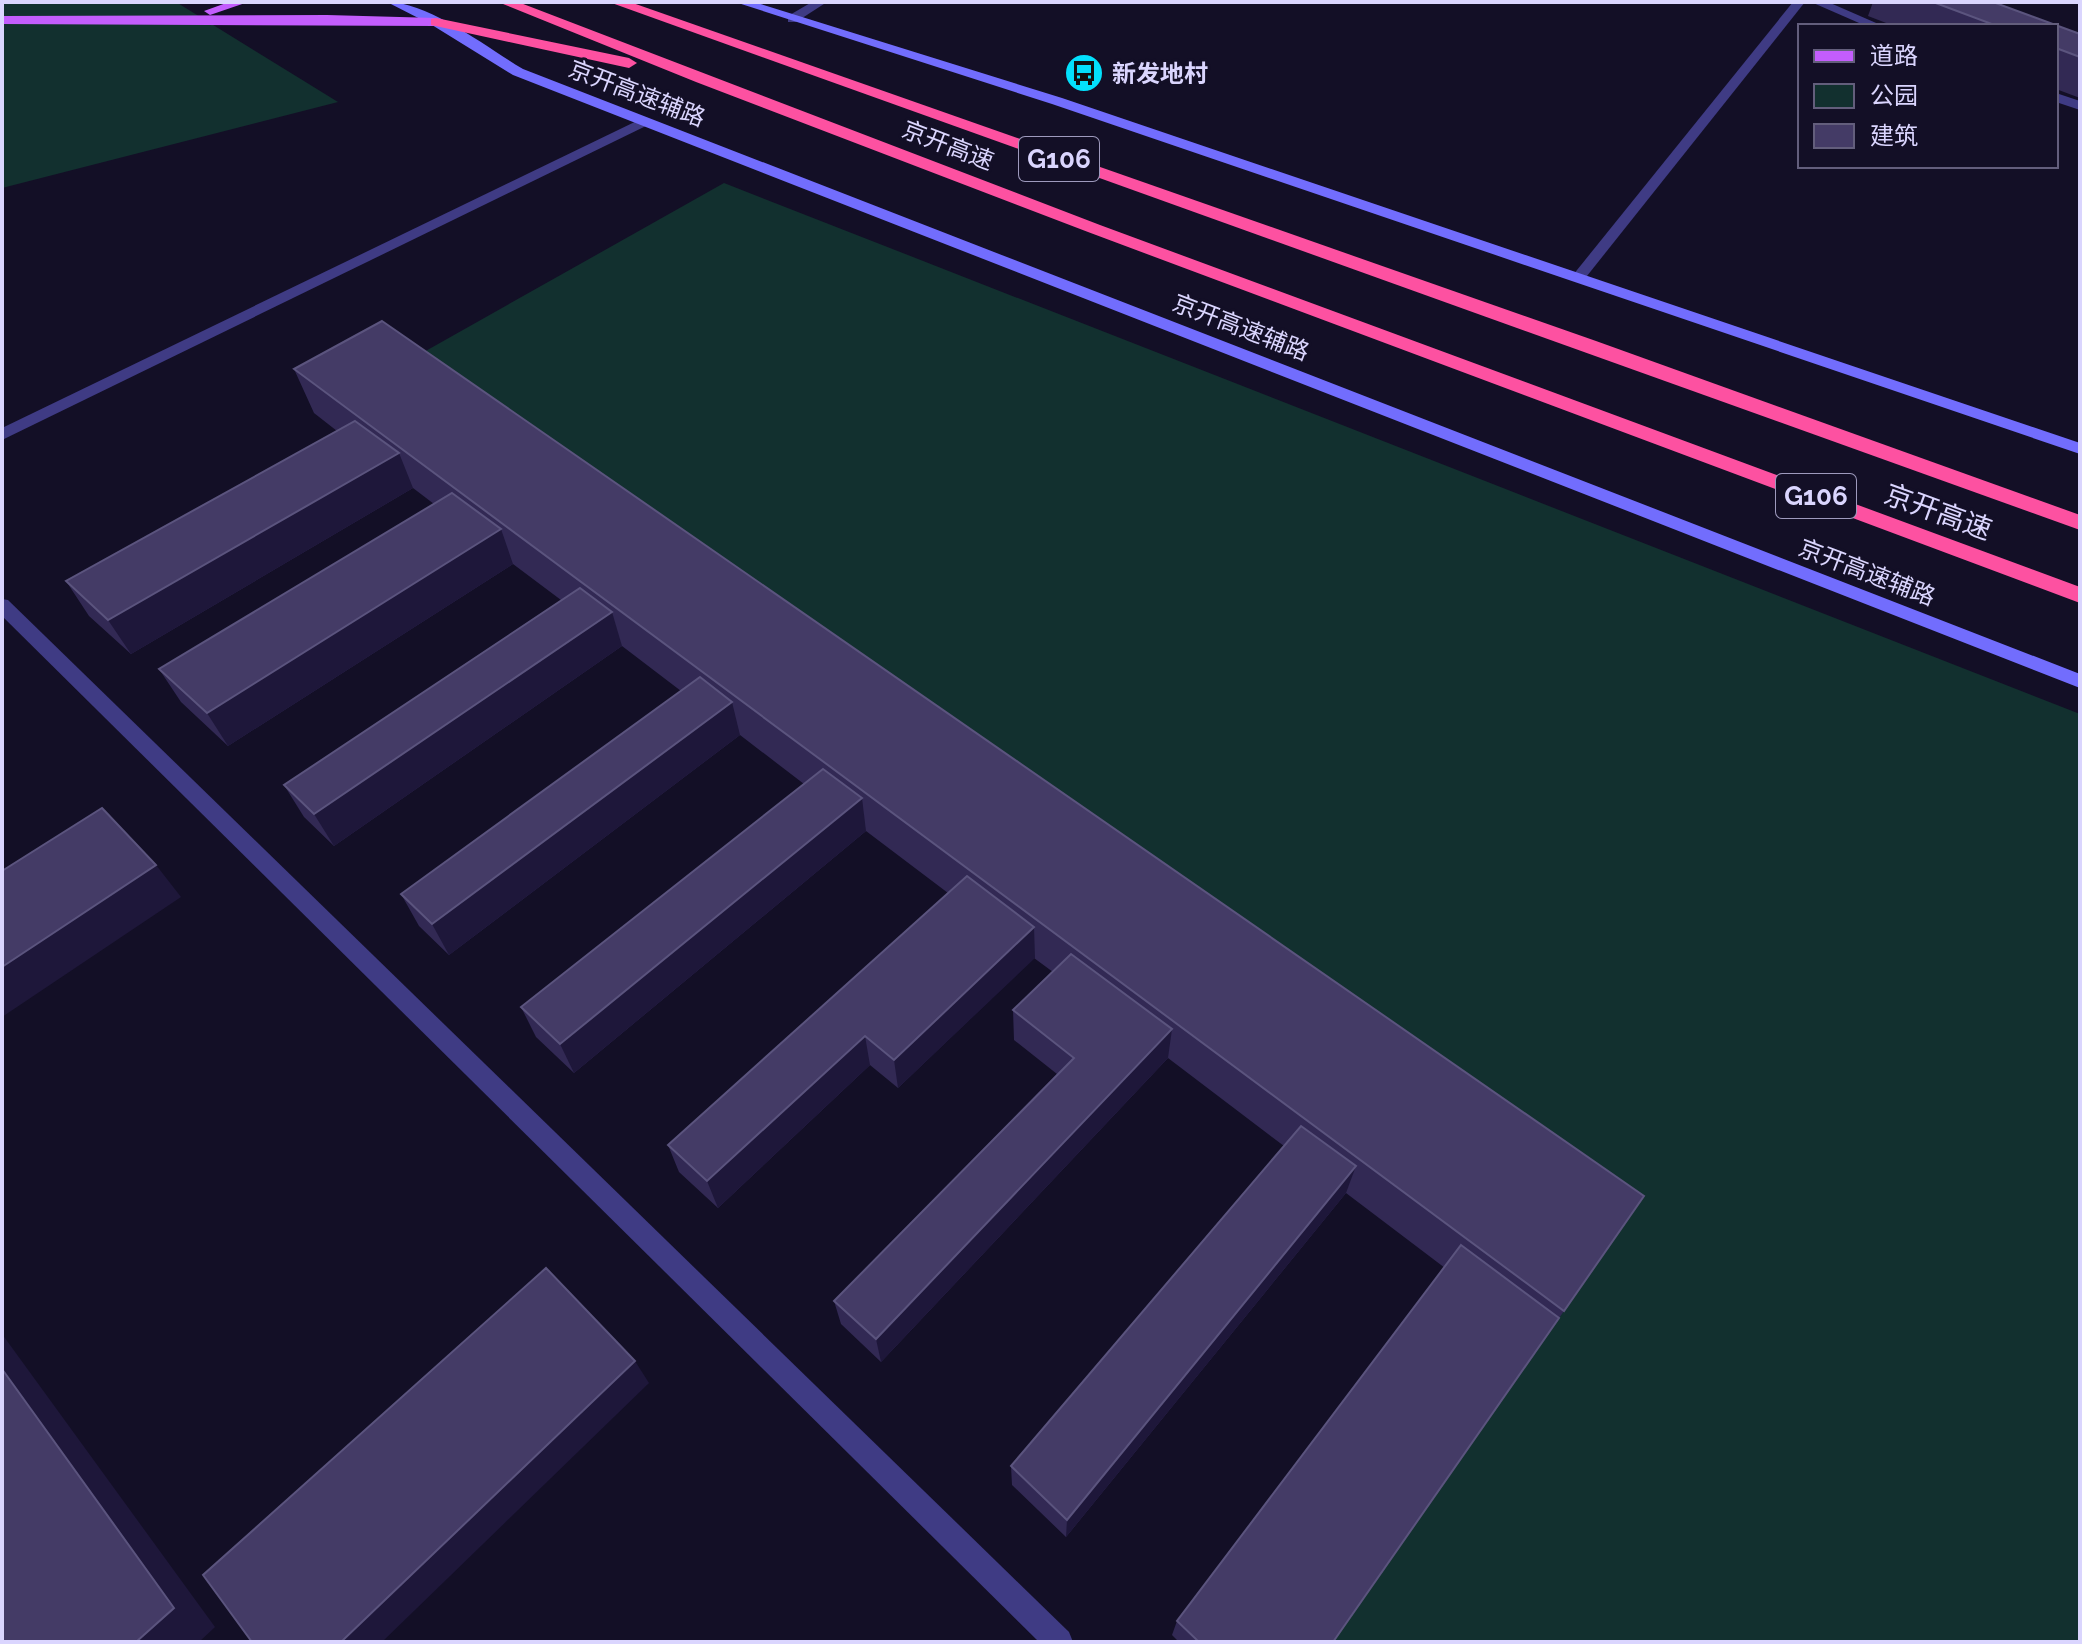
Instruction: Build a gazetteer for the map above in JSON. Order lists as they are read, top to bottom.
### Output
{
  "streets": {
    "highway": ["京开高速", "G106"],
    "main road": ["京开高速辅路"]
  },
  "places": {
    "bus stop": ["新发地村"]
  },
  "legend": ["道路", "公园", "建筑"]
}
